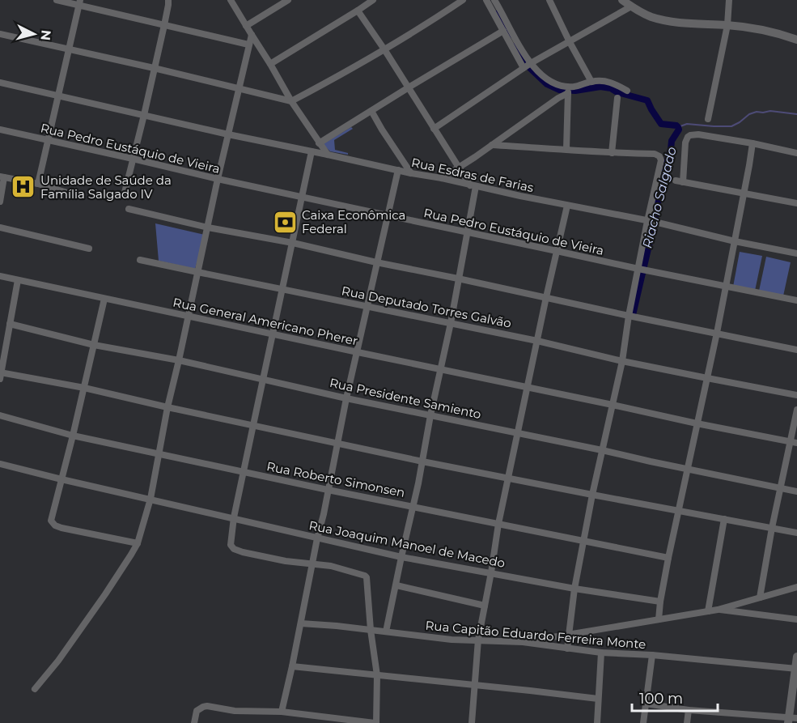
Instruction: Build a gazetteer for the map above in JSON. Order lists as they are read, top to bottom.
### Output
{
  "streets": {
    "street": [
      "Rua Pedro Eustáquio de Vieira",
      "Rua Esdras de Farias",
      "Rua Deputado Torres Galvão",
      "Rua General Americano Pherer",
      "Rua Presidente Samiento",
      "Rua Roberto Simonsen",
      "Rua Joaquim Manoel de Macedo",
      "Rua Capitão Eduardo Ferreira Monte"
    ]
  },
  "water": ["Riacho Salgado"],
  "places": {
    "hospital": ["Unidade de Saúde da Família Salgado IV"],
    "bank": ["Caixa Econômica Federal"]
  },
  "scale_bar": "100 m",
  "north": "right"
}
